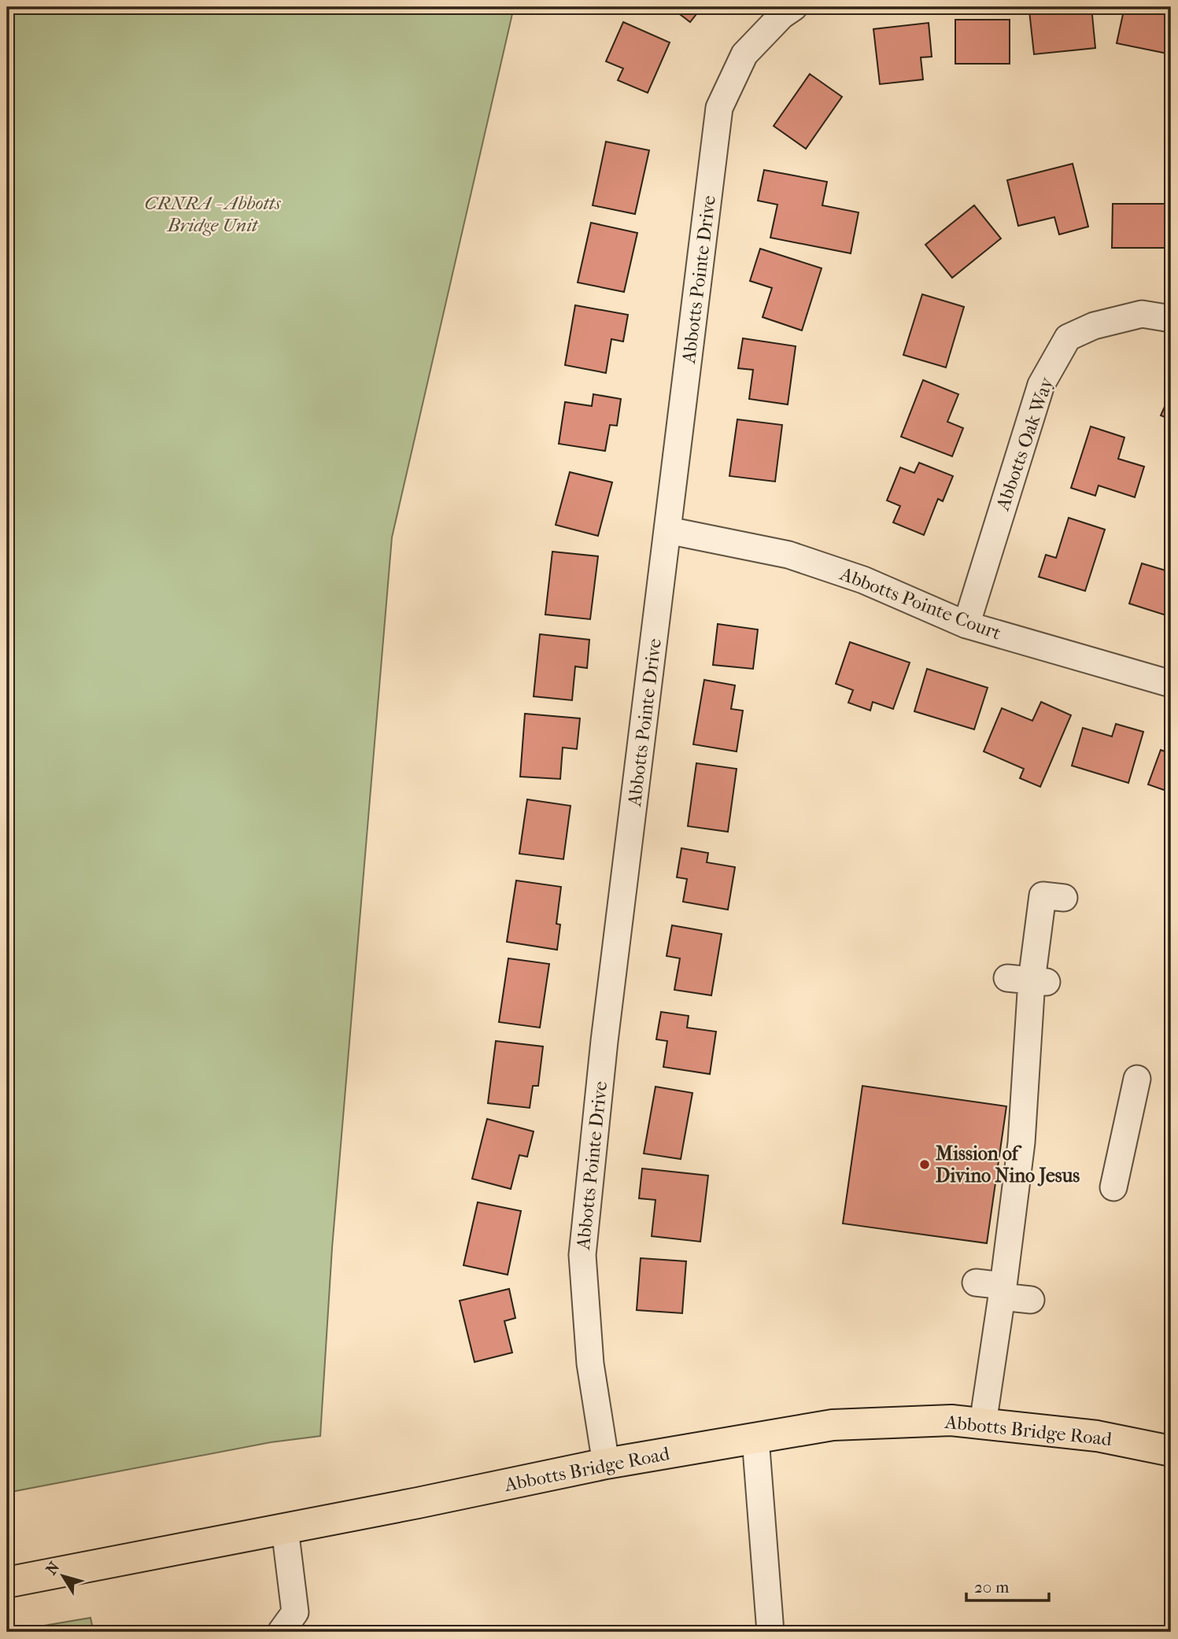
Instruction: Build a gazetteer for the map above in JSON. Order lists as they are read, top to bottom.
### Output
{
  "streets": {
    "main road": ["Abbotts Bridge Road"],
    "street": ["Abbotts Pointe Drive", "Abbotts Oak Way", "Abbotts Pointe Court"]
  },
  "crossings": [
    ["Abbotts Pointe Drive", "Abbotts Pointe Court"],
    ["Abbotts Pointe Drive", "Abbotts Bridge Road"],
    ["Abbotts Oak Way", "Abbotts Pointe Court"]
  ],
  "parks": ["CRNRA - Abbotts Bridge Unit"],
  "places": ["Mission of Divino Nino Jesus"],
  "scale_bar": "20 m",
  "north": "top left"
}
